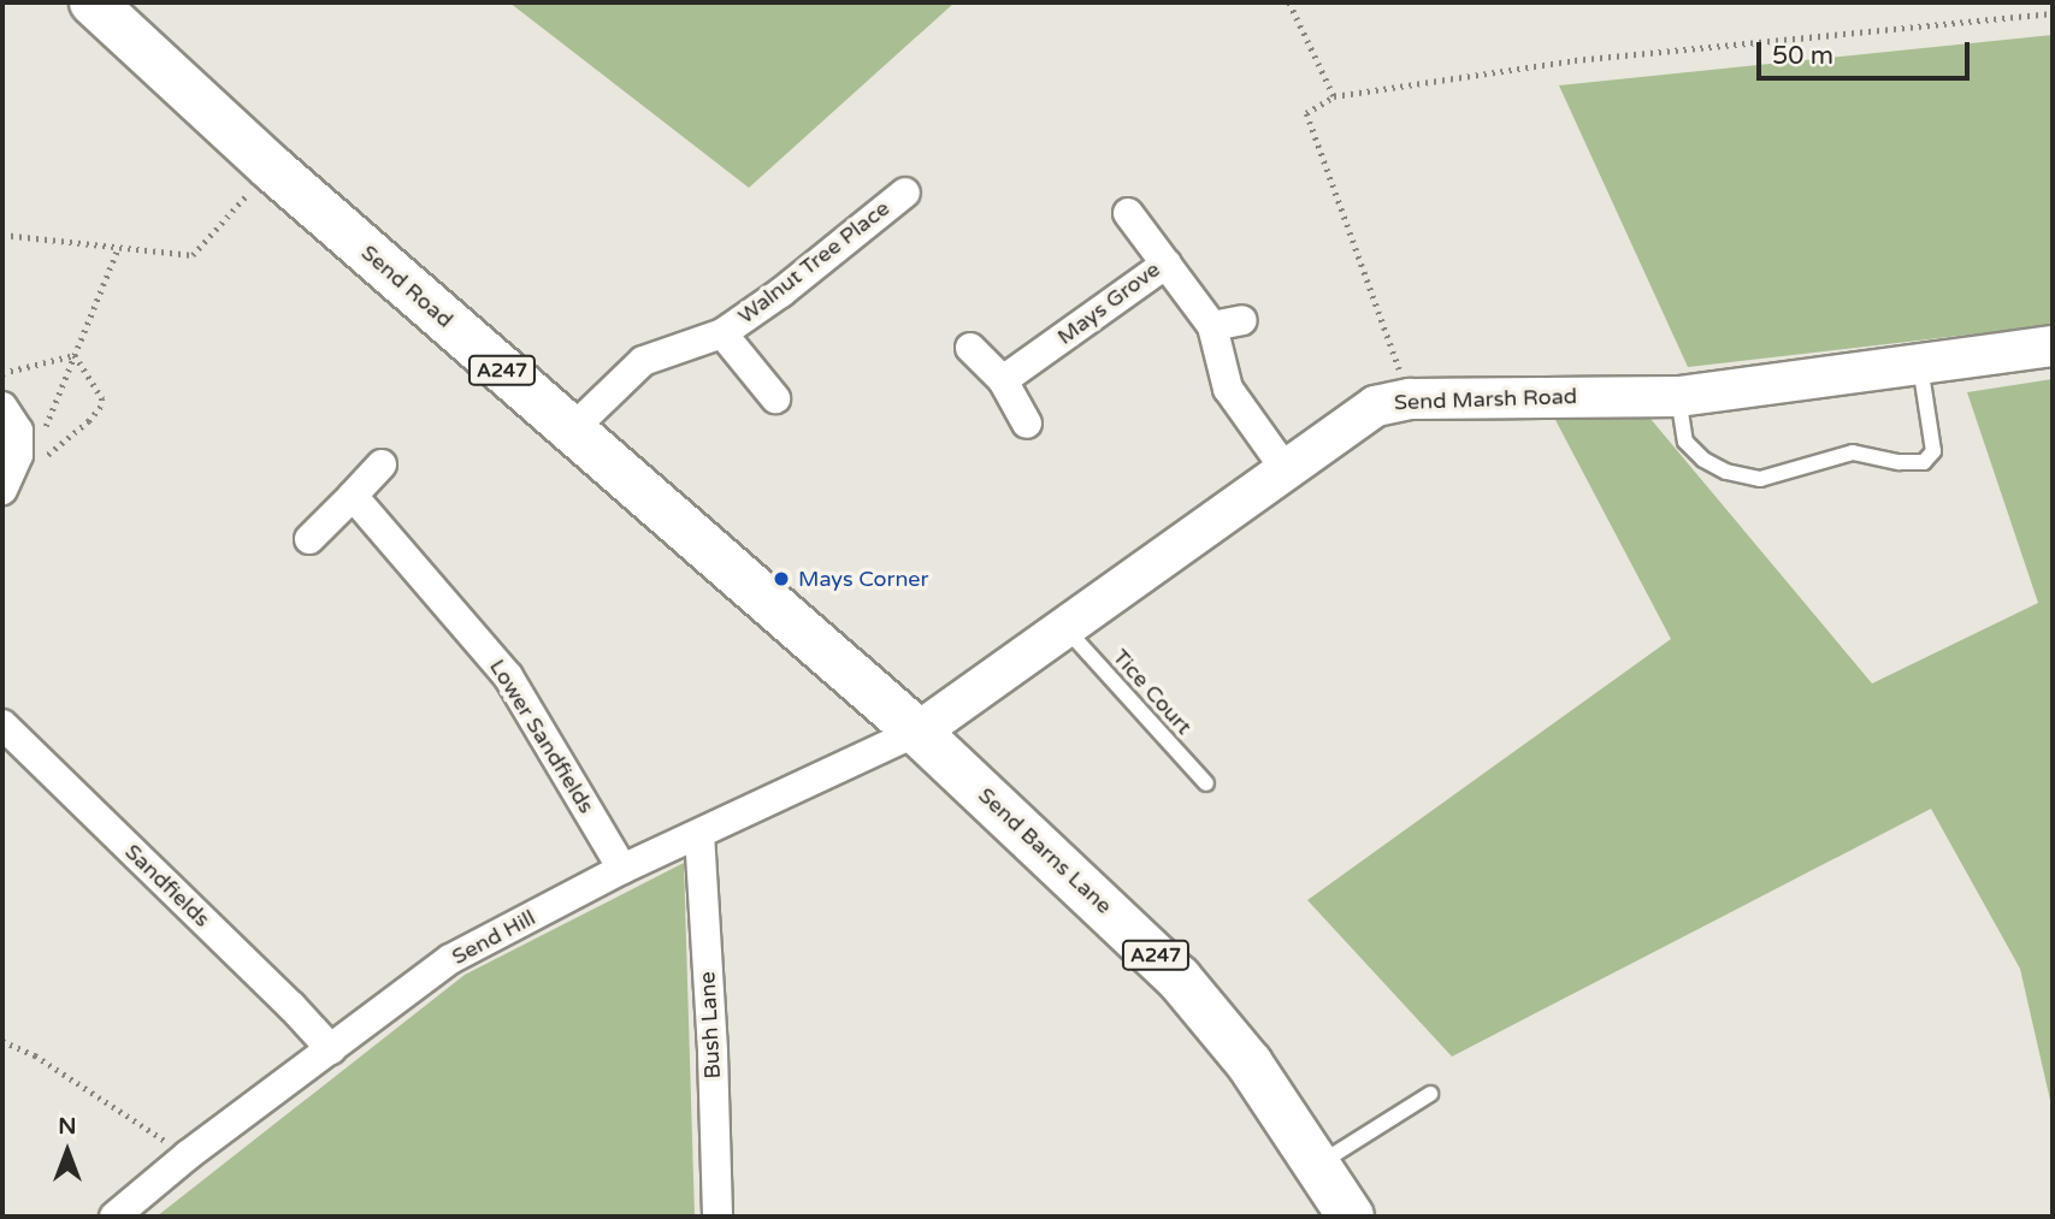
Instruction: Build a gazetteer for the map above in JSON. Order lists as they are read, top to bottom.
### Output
{
  "streets": {
    "main road": [
      "Send Road",
      "A247",
      "Send Marsh Road",
      "Send Barns Lane"
    ],
    "street": [
      "Walnut Tree Place",
      "Mays Grove",
      "Lower Sandfields",
      "Sandfields",
      "Send Hill",
      "Bush Lane"
    ],
    "lane": ["Tice Court"]
  },
  "crossings": [
    ["Walnut Tree Place", "Send Road"],
    ["Send Road", "Send Marsh Road"],
    ["Send Road", "Send Barns Lane"],
    ["Send Road", "Send Hill"],
    ["Send Marsh Road", "Tice Court"],
    ["Send Marsh Road", "Send Barns Lane"],
    ["Send Marsh Road", "Send Hill"],
    ["Lower Sandfields", "Send Hill"],
    ["Send Barns Lane", "Send Hill"],
    ["Sandfields", "Send Hill"],
    ["Send Hill", "Bush Lane"]
  ],
  "places": ["Mays Corner"],
  "scale_bar": "50 m",
  "north": "top"
}
